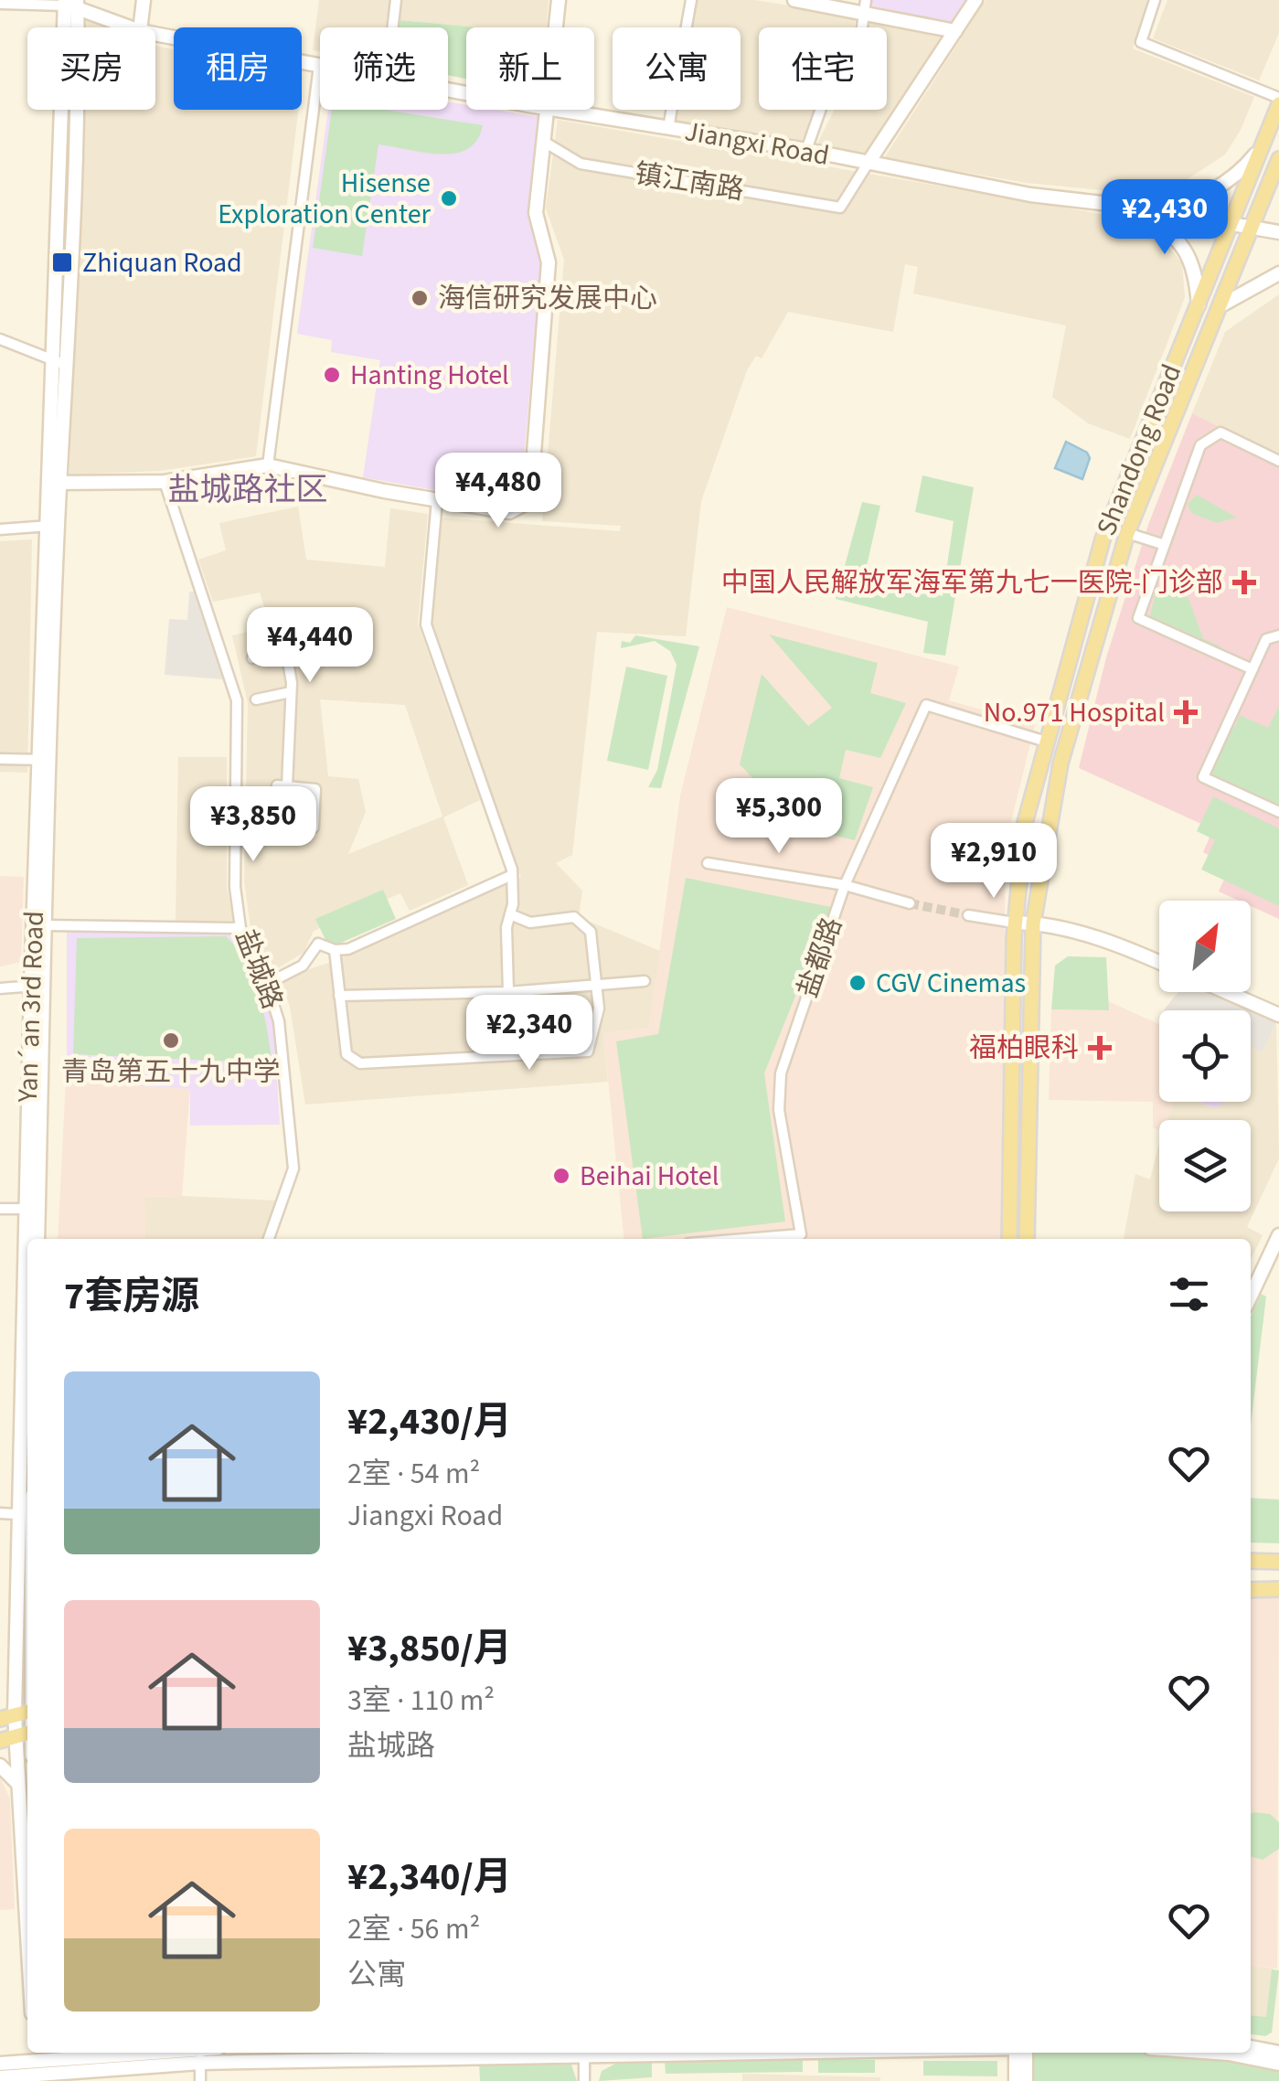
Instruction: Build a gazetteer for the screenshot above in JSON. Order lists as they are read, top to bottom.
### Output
{
  "streets": {
    "main road": ["Jiangxi Road", "Shandong Road", "Yan´an 3rd Road"],
    "street": ["镇江南路", "盐都路", "盐城路"]
  },
  "crossings": [
    ["Jiangxi Road", "镇江南路"],
    ["Jiangxi Road", "Shandong Road"],
    ["Jiangxi Road", "Yan´an 3rd Road"],
    ["Shandong Road", "盐都路"]
  ],
  "districts": ["盐城路社区"],
  "places": {
    "other": [
      "Hisense Exploration Center",
      "海信研究发展中心",
      "Hanting Hotel",
      "CGV Cinemas",
      "青岛第五十九中学",
      "Beihai Hotel"
    ],
    "transit": ["Zhiquan Road"],
    "health": ["中国人民解放军海军第九七一医院-门诊部", "No.971 Hospital", "福柏眼科"]
  },
  "north": "top right",
  "page": {
    "chip": [
      "买房",
      "租房",
      "筛选",
      "新上",
      "公寓",
      "住宅"
    ],
    "price": [
      "¥2,430",
      "¥4,480",
      "¥4,440",
      "¥5,300",
      "¥3,850",
      "¥2,910",
      "¥2,340"
    ],
    "heading": "7套房源",
    "list": [
      {
        "name": "¥2,430/月",
        "note": "2室 · 54 m² · Jiangxi Road"
      },
      {
        "name": "¥3,850/月",
        "note": "3室 · 110 m² · 盐城路"
      },
      {
        "name": "¥2,340/月",
        "note": "2室 · 56 m² · 公寓"
      }
    ]
  }
}
